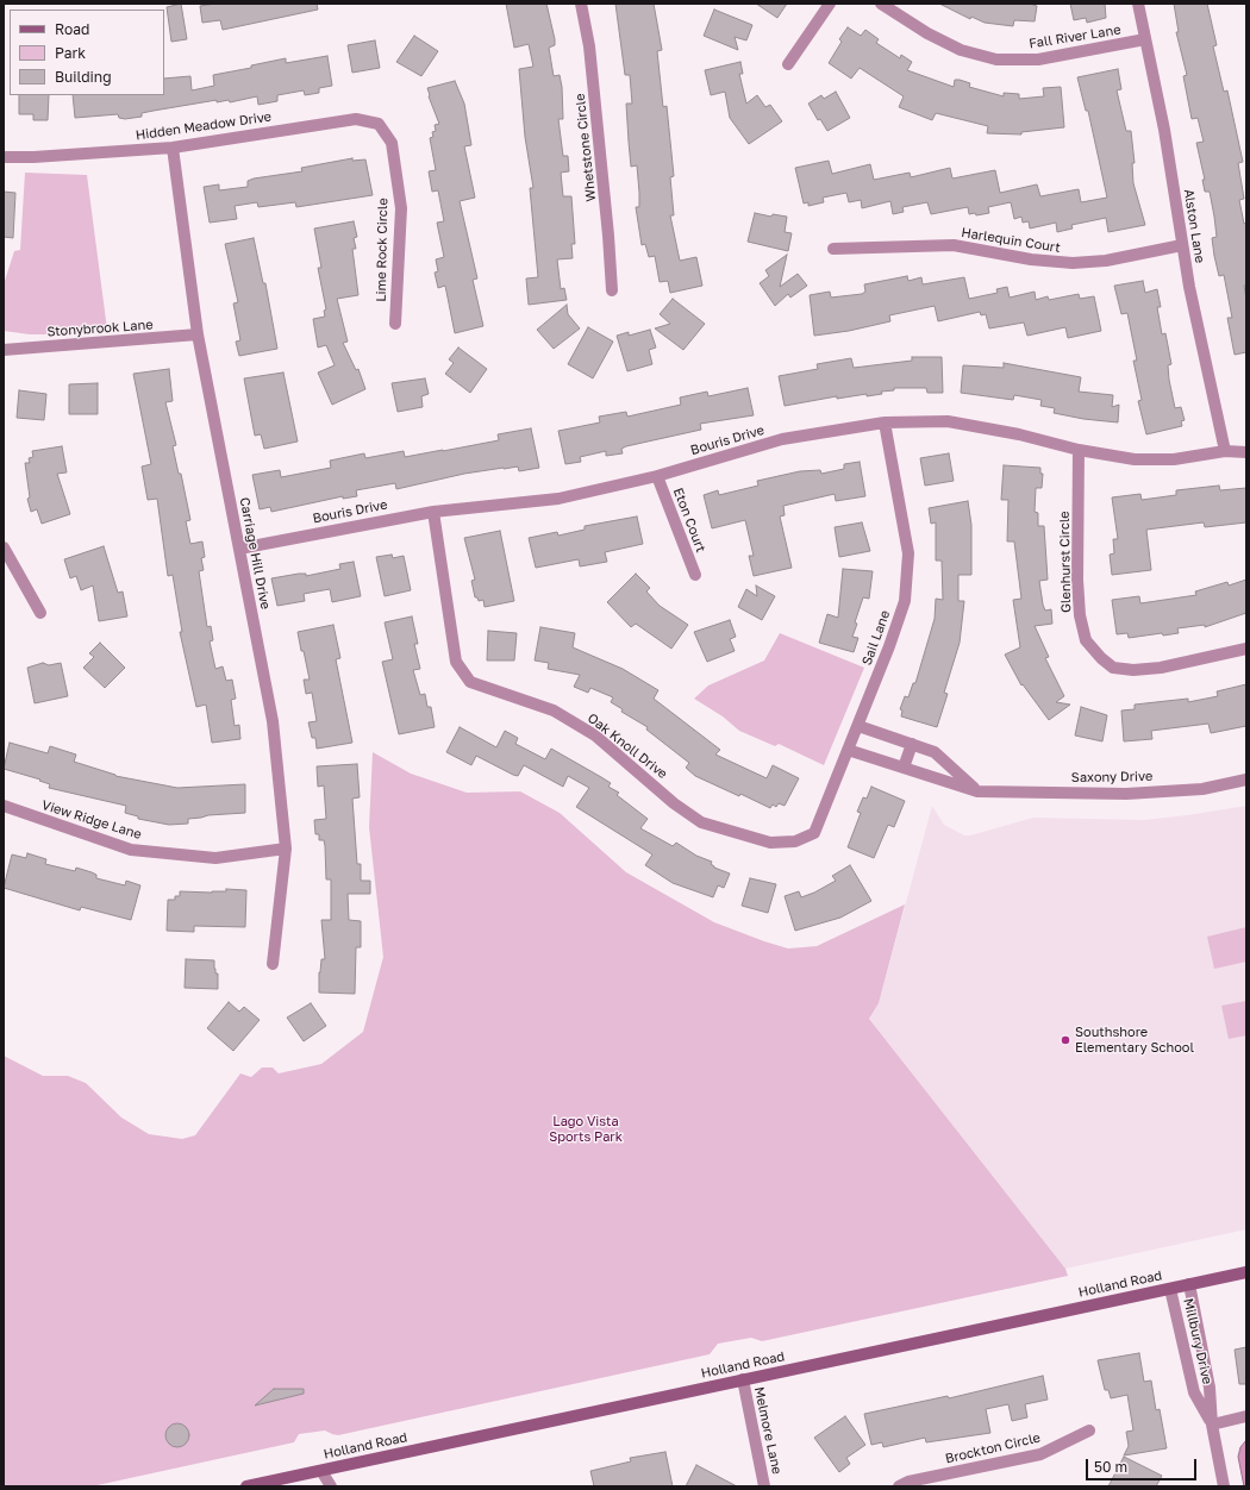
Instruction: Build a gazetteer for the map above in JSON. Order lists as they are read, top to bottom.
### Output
{
  "streets": {
    "main road": ["Holland Road"],
    "street": [
      "Fall River Lane",
      "Hidden Meadow Drive",
      "Whetstone Circle",
      "Alston Lane",
      "Harlequin Court",
      "Lime Rock Circle",
      "Stonybrook Lane",
      "Bouris Drive",
      "Eton Court",
      "Carriage Hill Drive",
      "Glenhurst Circle",
      "Sail Lane",
      "Oak Knoll Drive",
      "Saxony Drive",
      "View Ridge Lane",
      "Millbury Drive",
      "Melmore Lane",
      "Brockton Circle"
    ]
  },
  "crossings": [
    ["Fall River Lane", "Alston Lane"],
    ["Hidden Meadow Drive", "Lime Rock Circle"],
    ["Hidden Meadow Drive", "Carriage Hill Drive"],
    ["Alston Lane", "Harlequin Court"],
    ["Alston Lane", "Bouris Drive"],
    ["Stonybrook Lane", "Carriage Hill Drive"],
    ["Bouris Drive", "Eton Court"],
    ["Bouris Drive", "Carriage Hill Drive"],
    ["Bouris Drive", "Glenhurst Circle"],
    ["Bouris Drive", "Sail Lane"],
    ["Bouris Drive", "Oak Knoll Drive"],
    ["Carriage Hill Drive", "View Ridge Lane"],
    ["Sail Lane", "Oak Knoll Drive"],
    ["Sail Lane", "Saxony Drive"],
    ["Holland Road", "Millbury Drive"],
    ["Holland Road", "Melmore Lane"]
  ],
  "parks": ["Lago Vista Sports Park"],
  "places": ["Southshore Elementary School"],
  "legend": ["Road", "Park", "Building"],
  "scale_bar": "50 m"
}
